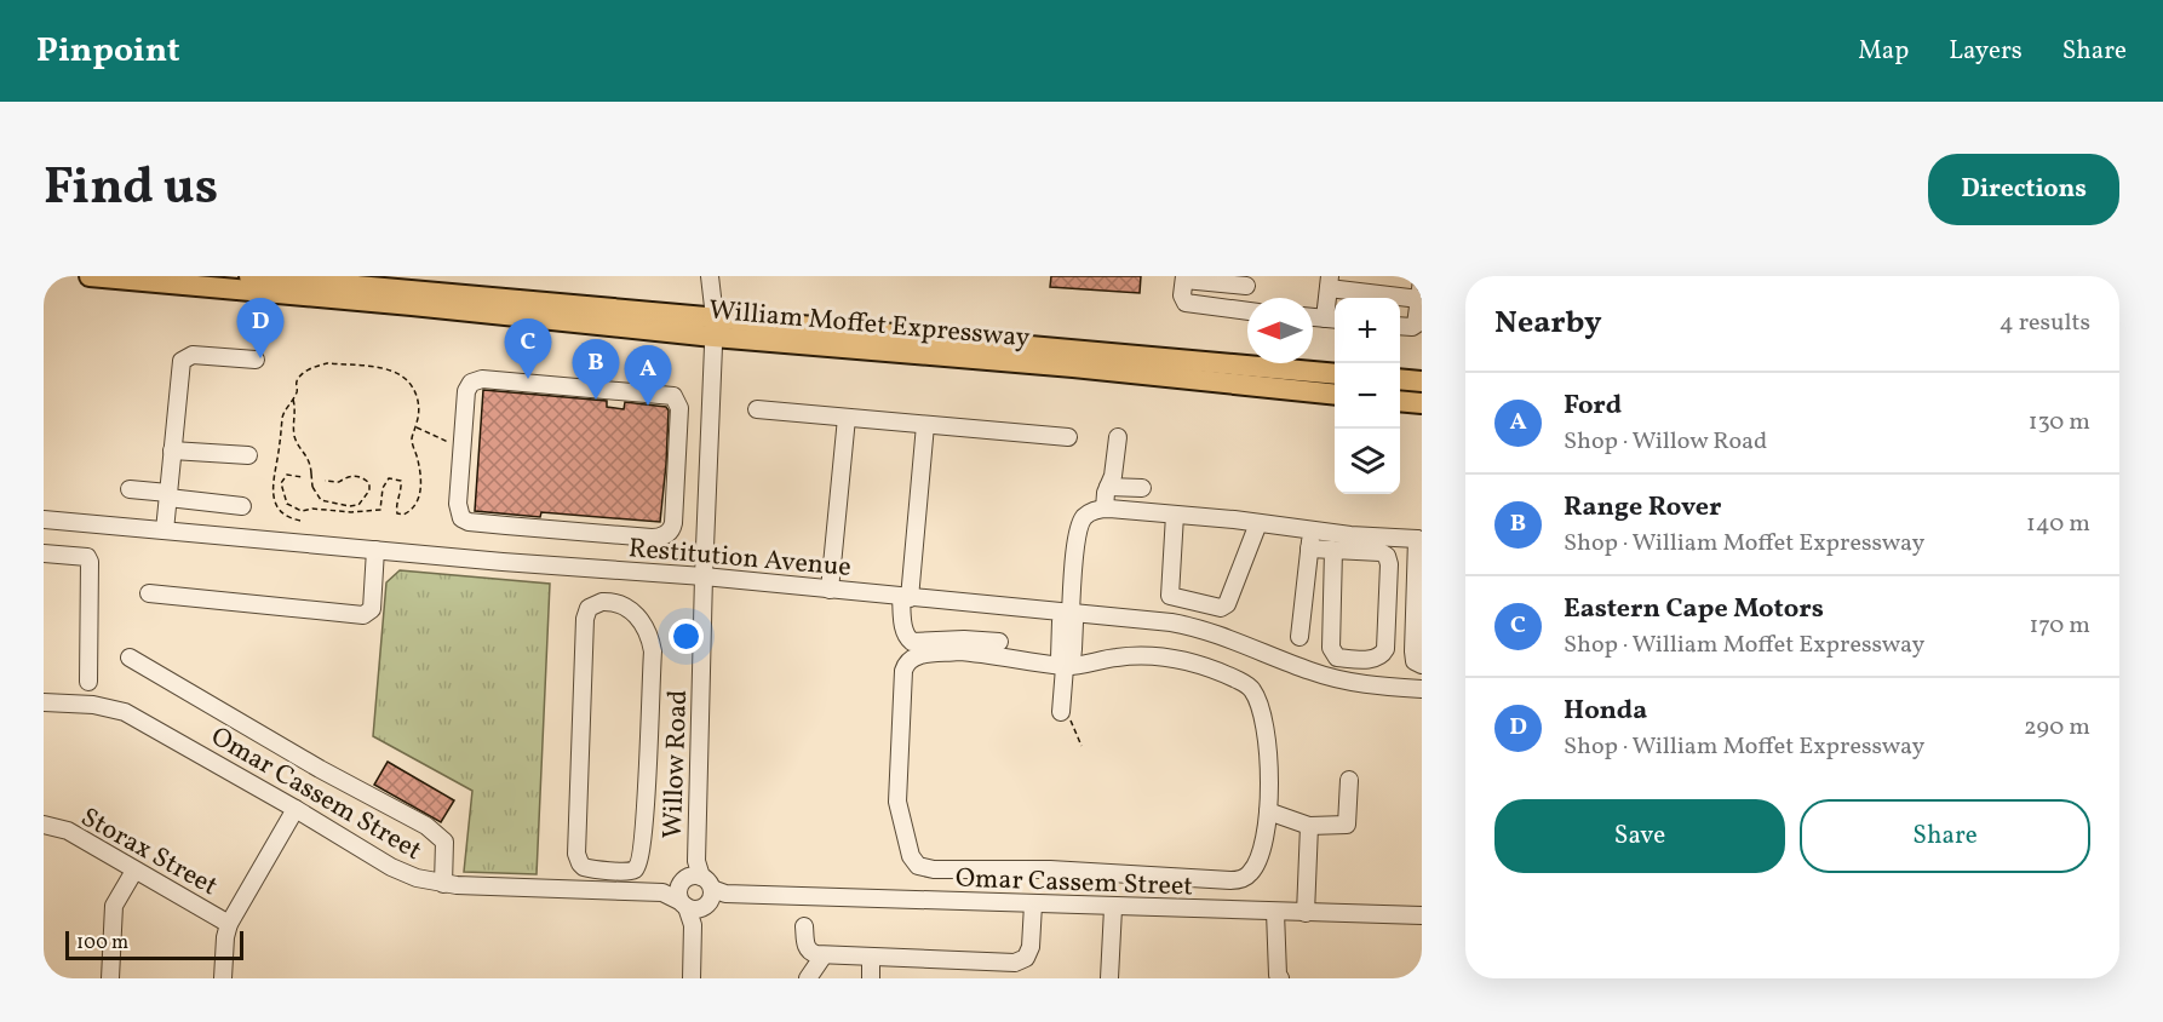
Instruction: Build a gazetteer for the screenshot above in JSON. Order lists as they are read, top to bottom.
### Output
{
  "streets": {
    "main road": ["William Moffet Expressway"],
    "street": [
      "Restitution Avenue",
      "Willow Road",
      "Omar Cassem Street",
      "Storax Street"
    ]
  },
  "crossings": [
    ["William Moffet Expressway", "Willow Road"],
    ["Restitution Avenue", "Willow Road"],
    ["Willow Road", "Omar Cassem Street"]
  ],
  "scale_bar": "100 m",
  "north": "left",
  "page": {
    "header": "Pinpoint",
    "nav": ["Map", "Layers", "Share"],
    "title": "Find us",
    "buttons": [
      "Directions",
      ["Save", "Share"]
    ],
    "heading": ["Nearby", "4 results"],
    "map_buttons": ["+", "−"],
    "pins": [
      "D",
      "C",
      "B",
      "A"
    ],
    "list": [
      {
        "mark": "A",
        "name": "Ford",
        "note": "Shop · Willow Road",
        "value": "130 m"
      },
      {
        "mark": "B",
        "name": "Range Rover",
        "note": "Shop · William Moffet Expressway",
        "value": "140 m"
      },
      {
        "mark": "C",
        "name": "Eastern Cape Motors",
        "note": "Shop · William Moffet Expressway",
        "value": "170 m"
      },
      {
        "mark": "D",
        "name": "Honda",
        "note": "Shop · William Moffet Expressway",
        "value": "290 m"
      }
    ],
    "scale": "100 m"
  }
}
